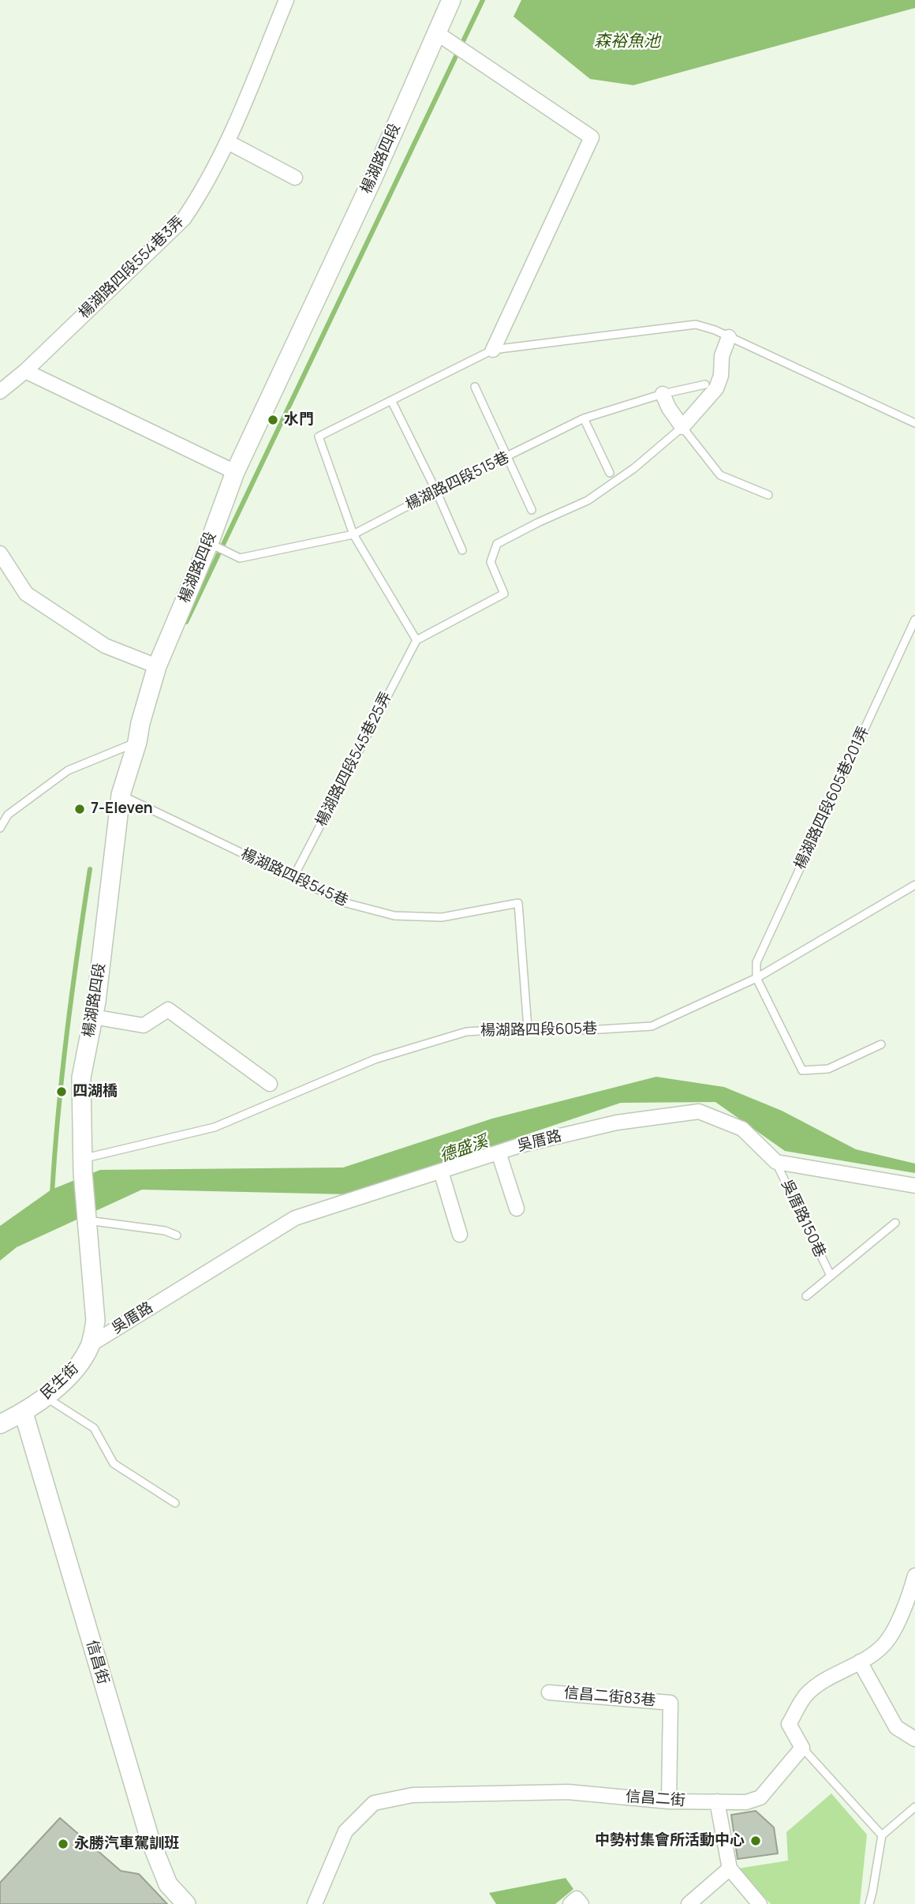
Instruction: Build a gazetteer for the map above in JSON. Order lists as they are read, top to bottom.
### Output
{
  "streets": {
    "street": [
      "楊湖路四段",
      "楊湖路四段554巷3弄",
      "吳厝路",
      "民生街",
      "信昌街",
      "信昌二街83巷",
      "信昌二街"
    ],
    "lane": [
      "楊湖路四段515巷",
      "楊湖路四段545巷25弄",
      "楊湖路四段605巷201弄",
      "楊湖路四段545巷",
      "楊湖路四段605巷",
      "吳厝路150巷"
    ]
  },
  "crossings": [
    ["楊湖路四段", "楊湖路四段515巷"],
    ["楊湖路四段", "楊湖路四段545巷"],
    ["楊湖路四段", "楊湖路四段605巷"],
    ["楊湖路四段545巷25弄", "楊湖路四段545巷"],
    ["楊湖路四段605巷201弄", "楊湖路四段605巷"],
    ["楊湖路四段545巷", "楊湖路四段605巷"],
    ["吳厝路", "吳厝路150巷"],
    ["吳厝路", "民生街"],
    ["民生街", "信昌街"],
    ["信昌二街83巷", "信昌二街"]
  ],
  "water": ["森裕魚池", "德盛溪"],
  "places": [
    "水門",
    "7-Eleven",
    "四湖橋",
    "中勢村集會所活動中心",
    "永勝汽車駕訓班"
  ]
}
